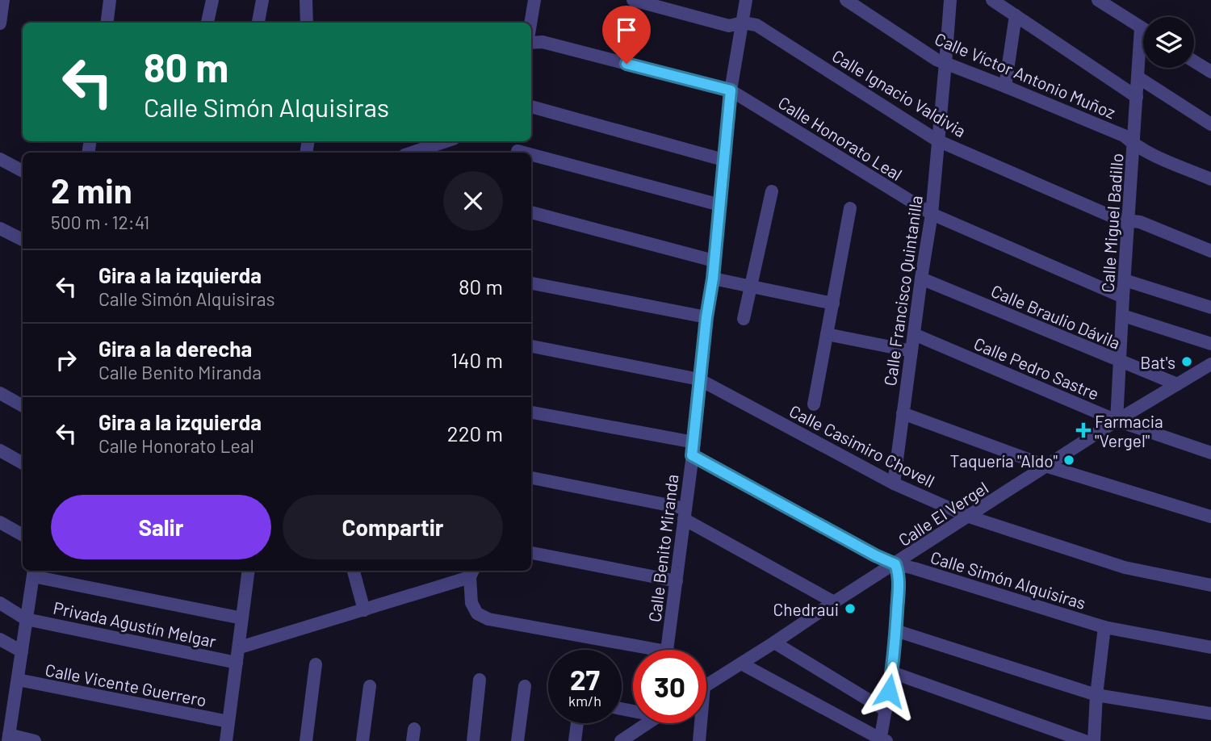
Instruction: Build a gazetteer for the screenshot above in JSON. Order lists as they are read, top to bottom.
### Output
{
  "streets": {
    "street": [
      "Calle Víctor Antonio Muñoz",
      "Calle Ignacio Valdivia",
      "Calle Honorato Leal",
      "Calle Miguel Badillo",
      "Calle Francisco Quintanilla",
      "Calle Braulio Dávila",
      "Calle Pedro Sastre",
      "Calle Casimiro Chovell",
      "Calle El Vergel",
      "Calle Benito Miranda",
      "Calle Simón Alquisiras",
      "Privada Agustín Melgar",
      "Calle Vicente Guerrero"
    ]
  },
  "crossings": [
    ["Calle Víctor Antonio Muñoz", "Calle Miguel Badillo"],
    ["Calle Víctor Antonio Muñoz", "Calle Francisco Quintanilla"],
    ["Calle Ignacio Valdivia", "Calle Miguel Badillo"],
    ["Calle Ignacio Valdivia", "Calle Francisco Quintanilla"],
    ["Calle Ignacio Valdivia", "Calle Benito Miranda"],
    ["Calle Honorato Leal", "Calle Miguel Badillo"],
    ["Calle Honorato Leal", "Calle Francisco Quintanilla"],
    ["Calle Honorato Leal", "Calle Benito Miranda"],
    ["Calle Miguel Badillo", "Calle Braulio Dávila"],
    ["Calle Miguel Badillo", "Calle Pedro Sastre"],
    ["Calle Miguel Badillo", "Calle El Vergel"],
    ["Calle Francisco Quintanilla", "Calle Braulio Dávila"],
    ["Calle Francisco Quintanilla", "Calle Pedro Sastre"],
    ["Calle Francisco Quintanilla", "Calle Casimiro Chovell"],
    ["Calle Braulio Dávila", "Calle El Vergel"],
    ["Calle Pedro Sastre", "Calle El Vergel"],
    ["Calle Casimiro Chovell", "Calle El Vergel"],
    ["Calle Casimiro Chovell", "Calle Benito Miranda"],
    ["Calle El Vergel", "Calle Simón Alquisiras"],
    ["Calle Benito Miranda", "Calle Simón Alquisiras"]
  ],
  "places": {
    "other": ["Bat's", "Taquería \"Aldo\"", "Chedraui"],
    "health": ["Farmacia \"Vergel\""]
  },
  "page": {
    "turn": ["80 m", "Calle Simón Alquisiras"],
    "heading": ["2 min", "500 m · 12:41"],
    "list": [
      {
        "name": "Gira a la izquierda",
        "note": "Calle Simón Alquisiras",
        "value": "80 m"
      },
      {
        "name": "Gira a la derecha",
        "note": "Calle Benito Miranda",
        "value": "140 m"
      },
      {
        "name": "Gira a la izquierda",
        "note": "Calle Honorato Leal",
        "value": "220 m"
      }
    ],
    "buttons": ["Salir", "Compartir"],
    "speed": "27 km/h",
    "limit": "30"
  }
}
